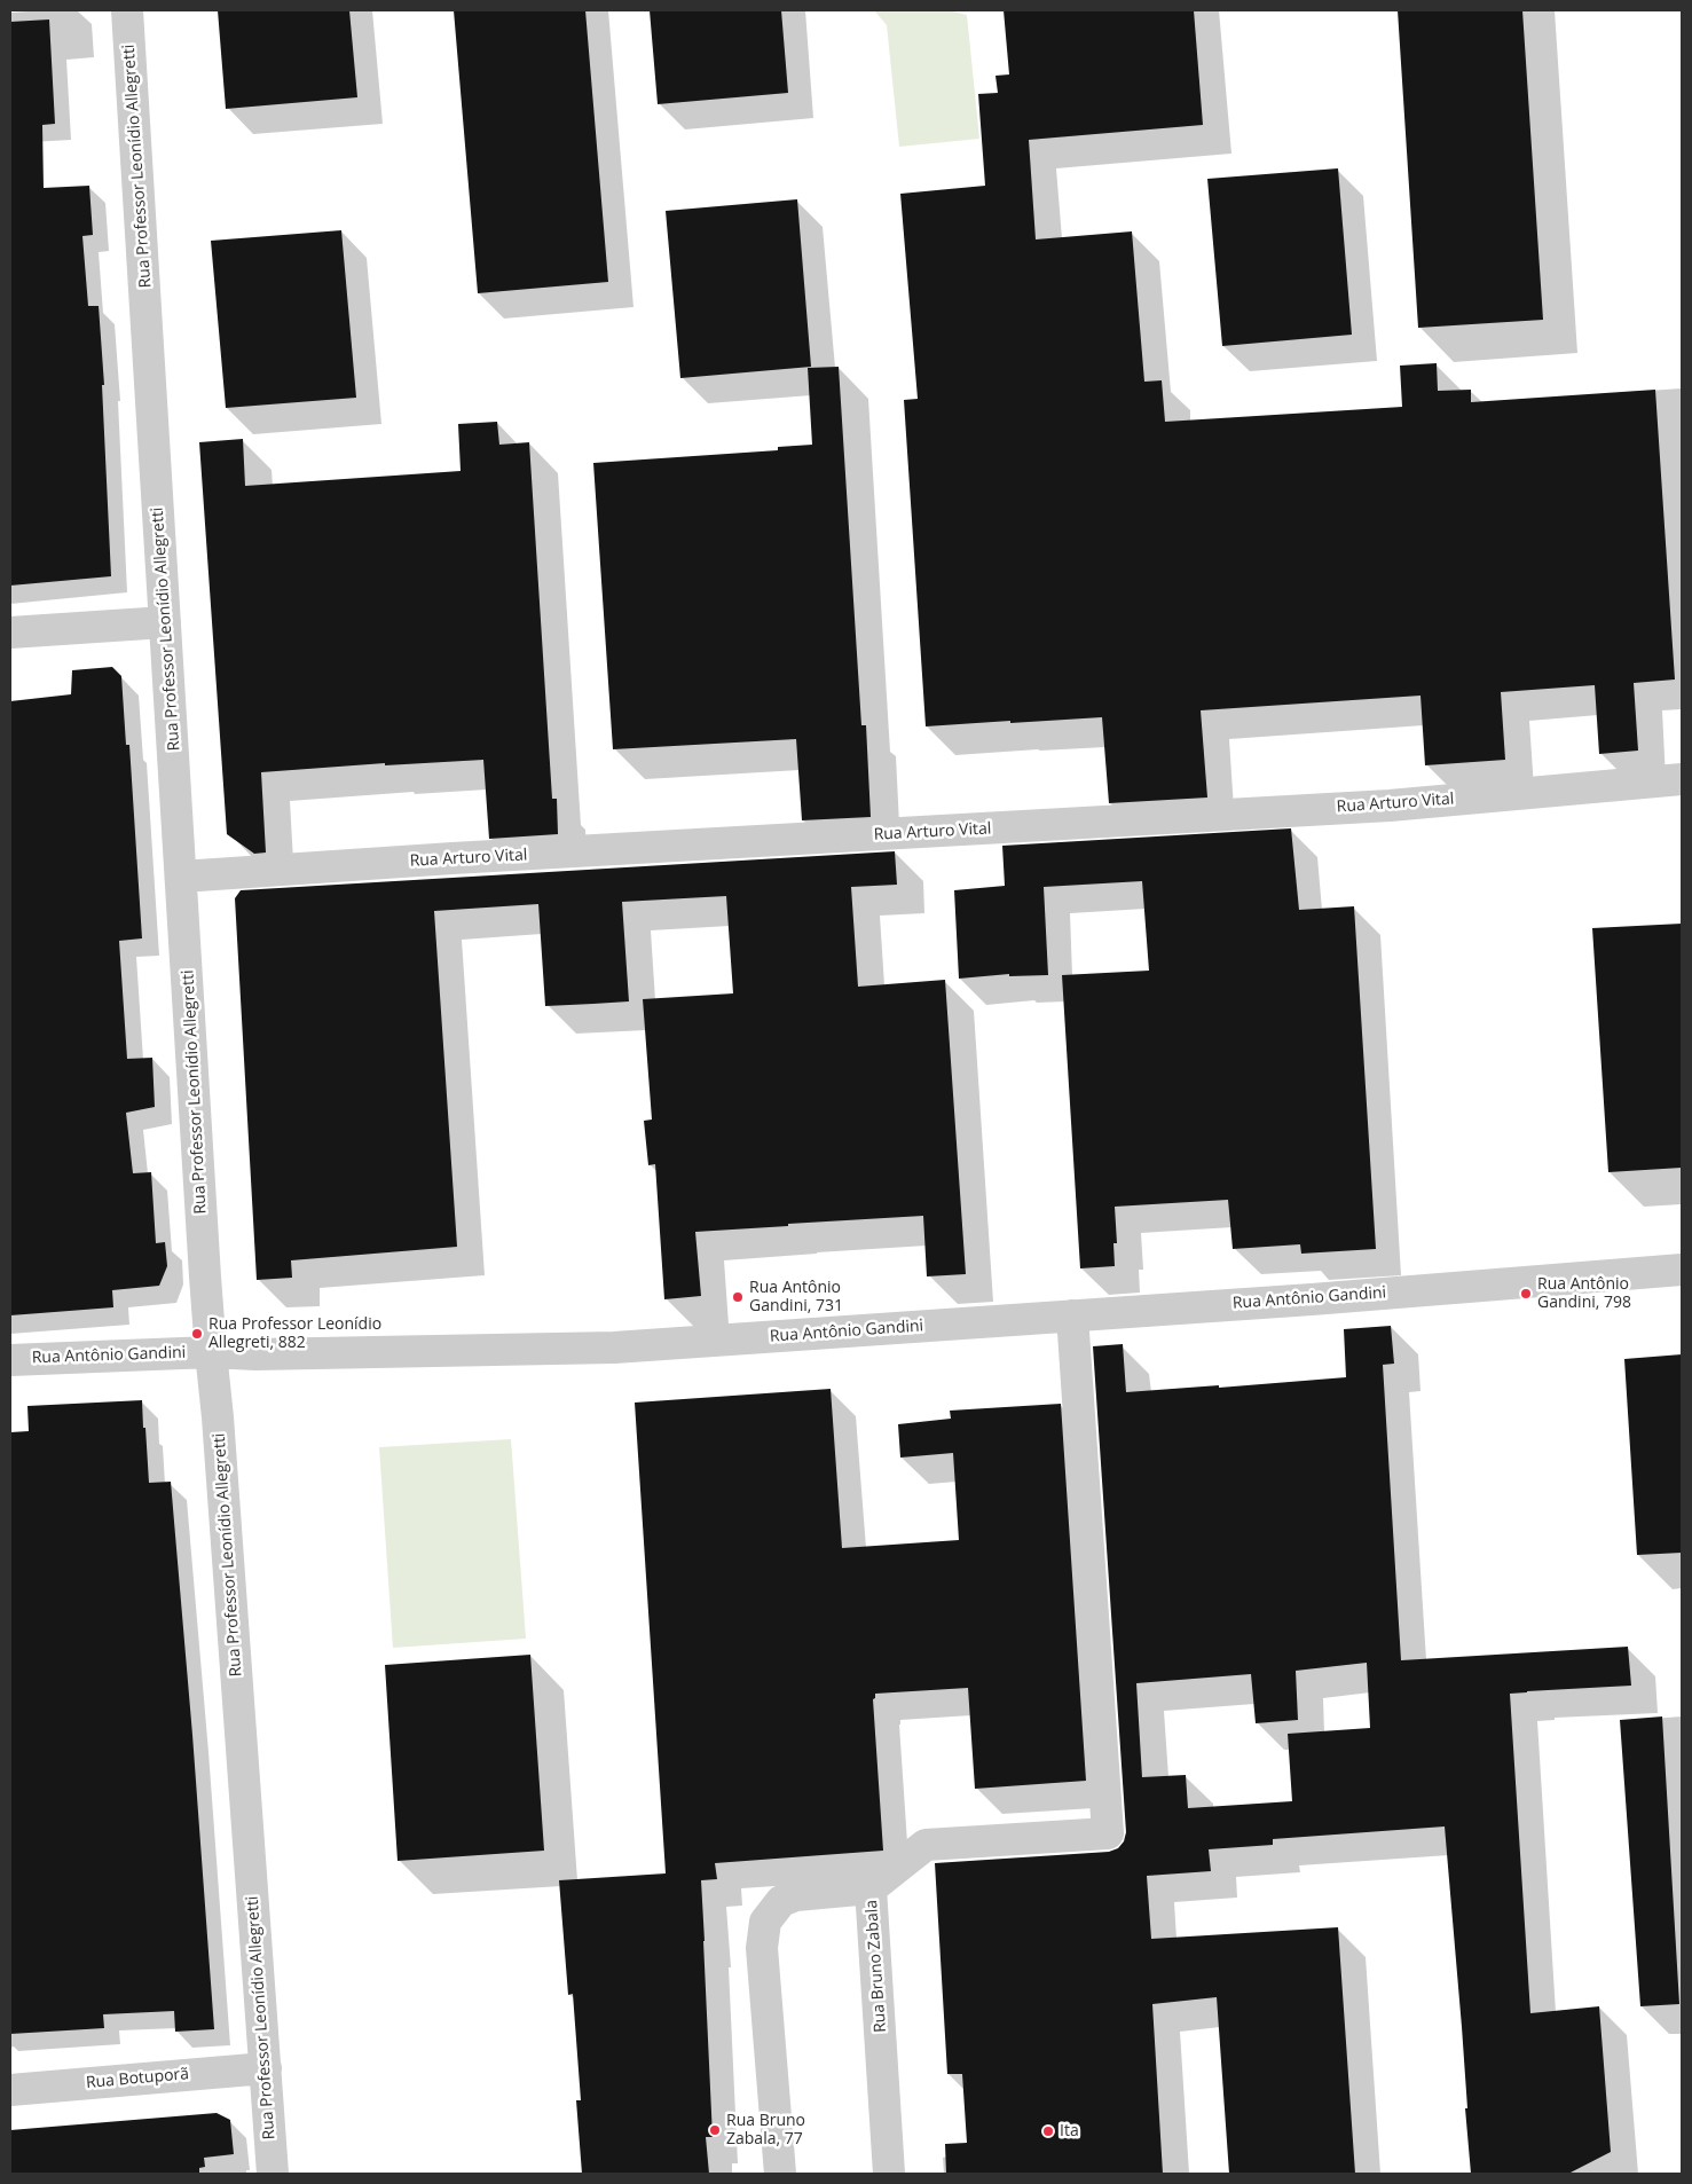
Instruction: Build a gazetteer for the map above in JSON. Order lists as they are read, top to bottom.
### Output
{
  "streets": {
    "street": [
      "Rua Professor Leonídio Allegretti",
      "Rua Arturo Vital",
      "Rua Antônio Gandini",
      "Rua Bruno Zabala",
      "Rua Botuporã"
    ]
  },
  "crossings": [
    ["Rua Professor Leonídio Allegretti", "Rua Arturo Vital"],
    ["Rua Professor Leonídio Allegretti", "Rua Antônio Gandini"],
    ["Rua Professor Leonídio Allegretti", "Rua Botuporã"]
  ],
  "places": [
    "Rua Antônio Gandini, 798",
    "Rua Antônio Gandini, 731",
    "Rua Professor Leonídio Allegreti, 882",
    "Rua Bruno Zabala, 77",
    "Ita"
  ]
}
